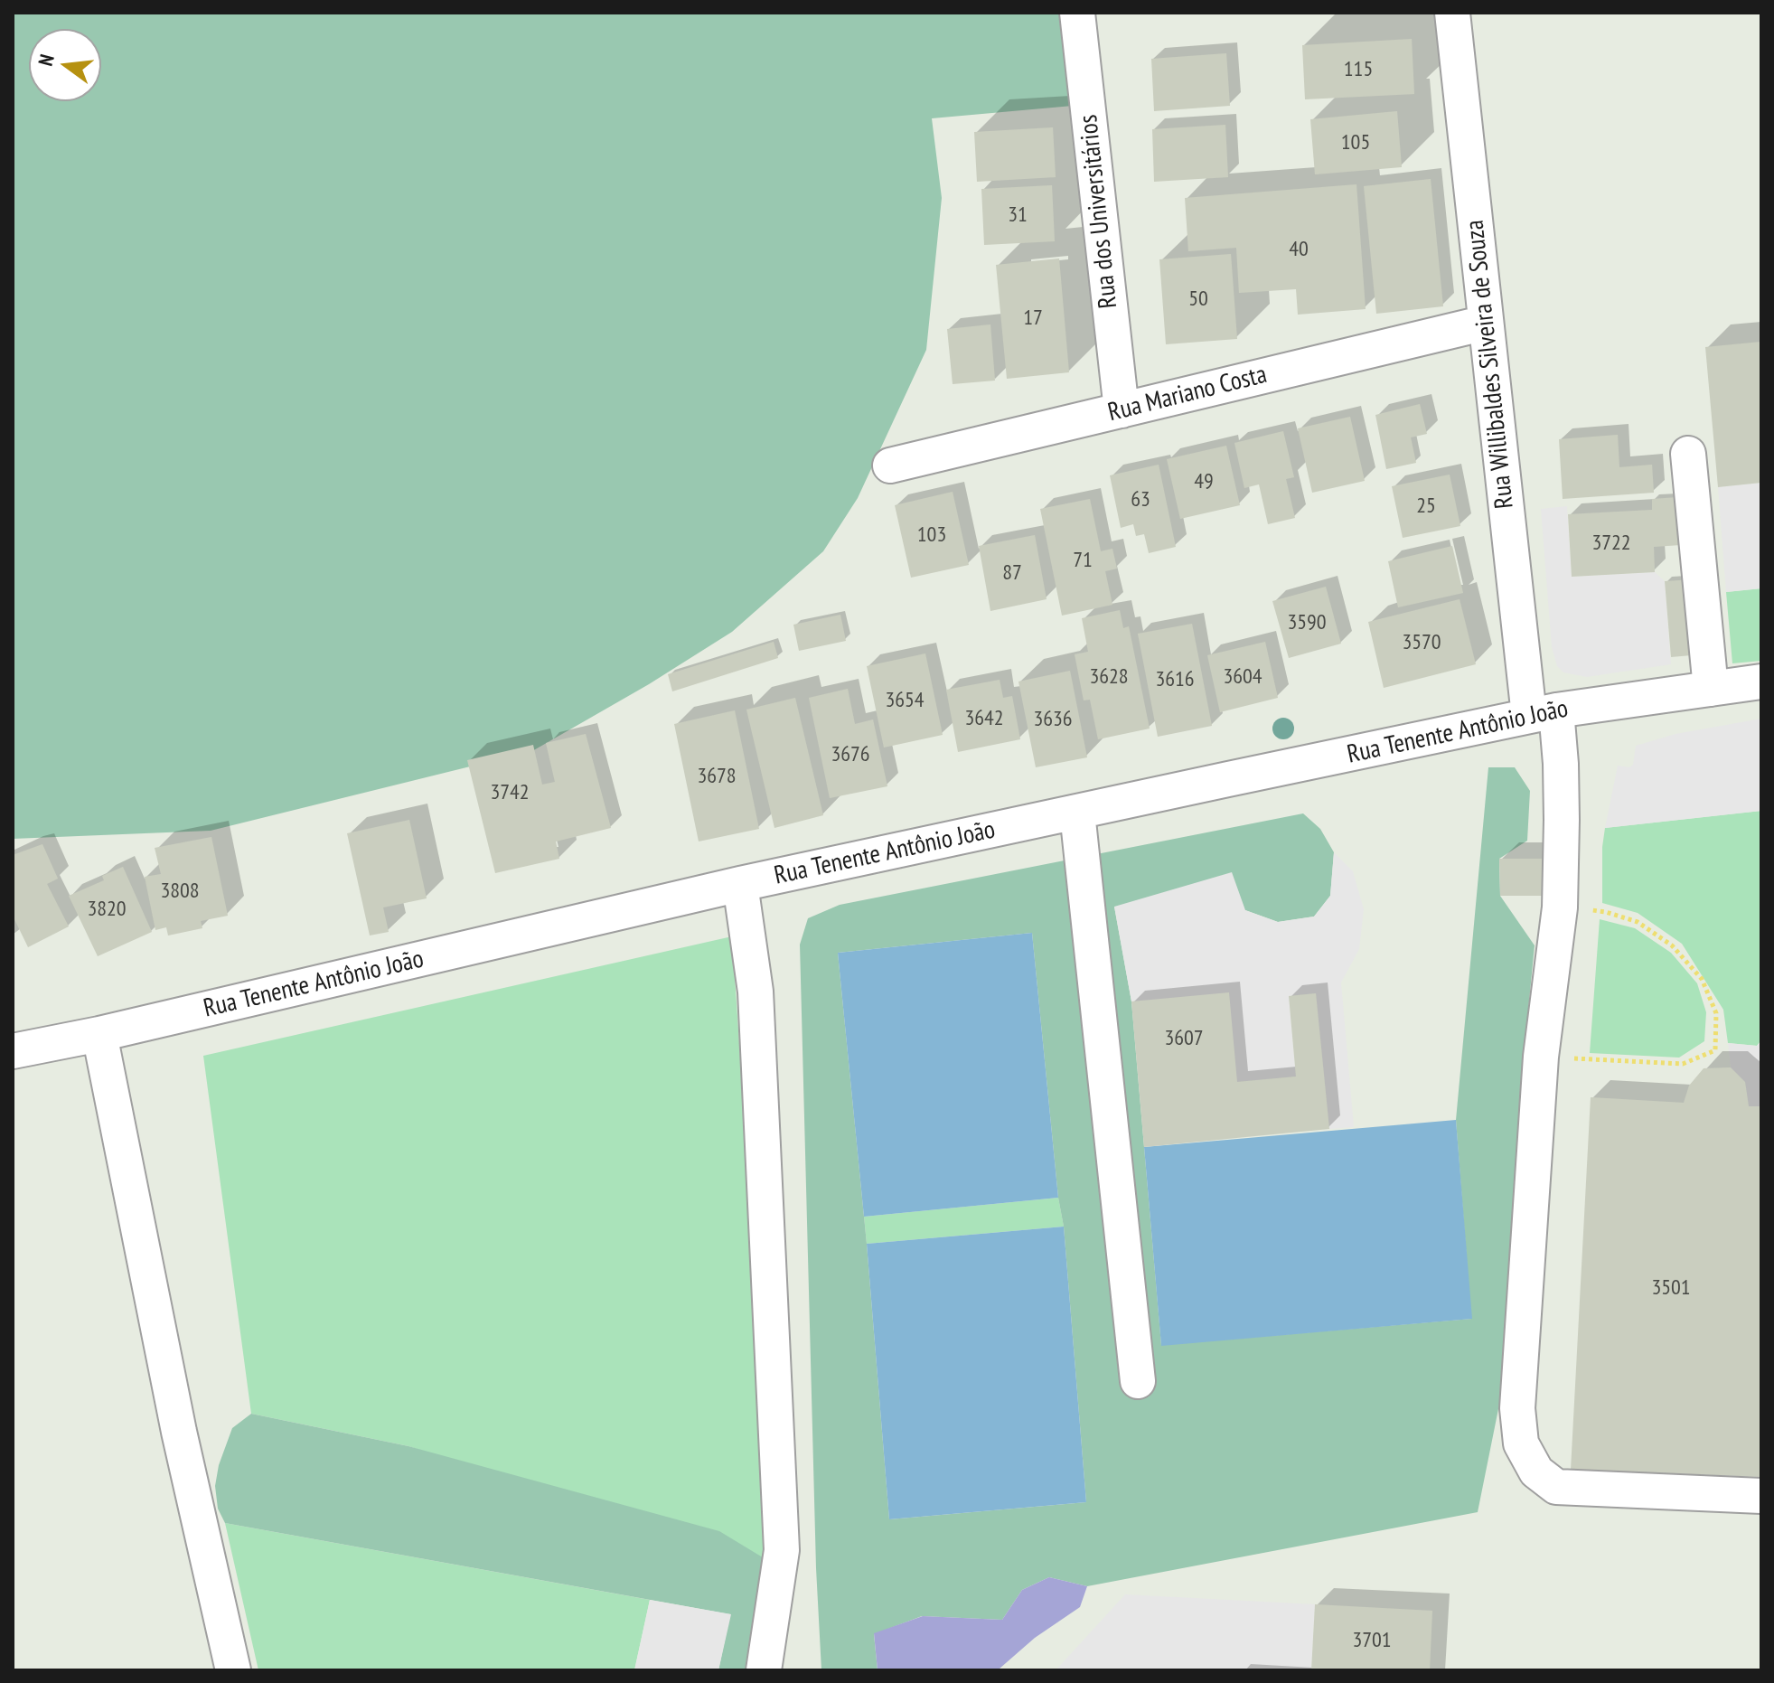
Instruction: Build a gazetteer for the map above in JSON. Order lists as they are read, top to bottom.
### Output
{
  "streets": {
    "street": [
      "Rua dos Universitários",
      "Rua Willibaldes Silveira de Souza",
      "Rua Mariano Costa",
      "Rua Tenente Antônio João"
    ]
  },
  "crossings": [
    ["Rua dos Universitários", "Rua Mariano Costa"],
    ["Rua Willibaldes Silveira de Souza", "Rua Mariano Costa"],
    ["Rua Willibaldes Silveira de Souza", "Rua Tenente Antônio João"]
  ],
  "house_numbers": [
    "115",
    "105",
    "31",
    "40",
    "50",
    "17",
    "49",
    "63",
    "25",
    "103",
    "3722",
    "71",
    "87",
    "3590",
    "3570",
    "3628",
    "3604",
    "3616",
    "3654",
    "3642",
    "3636",
    "3676",
    "3678",
    "3742",
    "3808",
    "3820",
    "3607",
    "3501",
    "3701"
  ],
  "north": "left"
}
